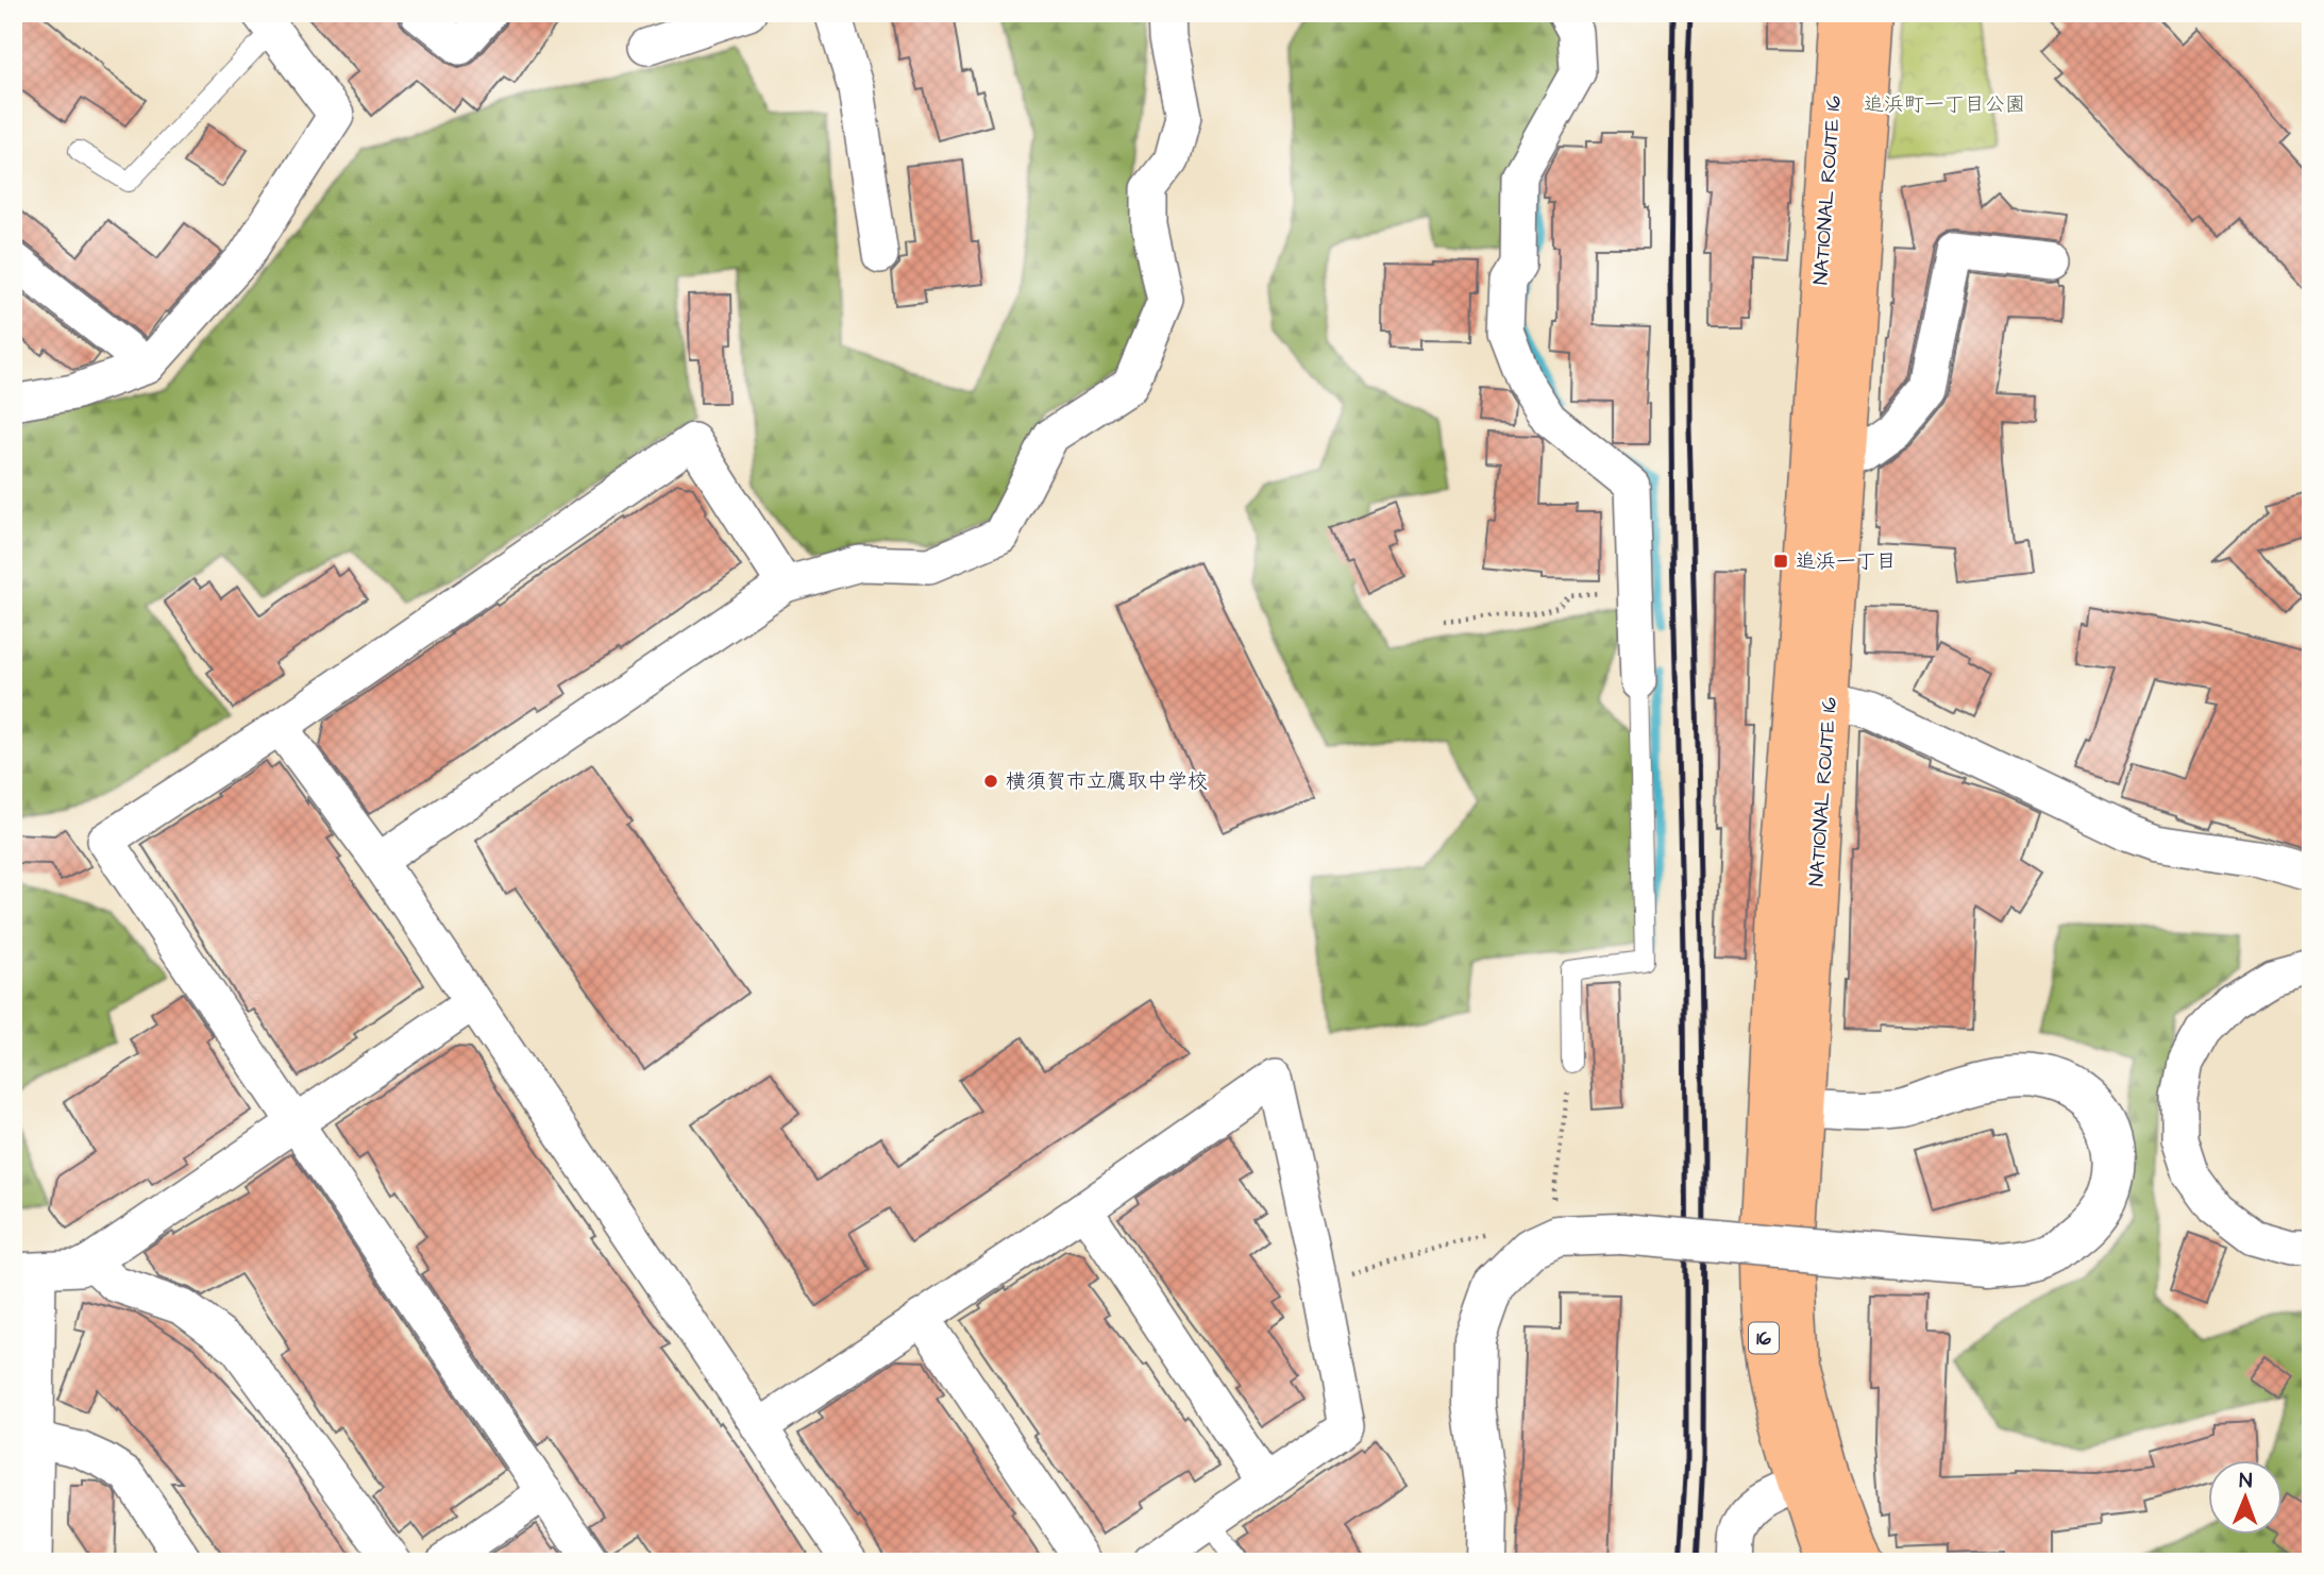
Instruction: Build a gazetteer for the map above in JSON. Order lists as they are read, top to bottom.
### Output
{
  "streets": {
    "highway": ["NATIONAL ROUTE 16", "16"]
  },
  "parks": ["追浜町一丁目公園"],
  "places": {
    "transit": ["追浜一丁目"],
    "other": ["横須賀市立鷹取中学校"]
  },
  "north": "top"
}
